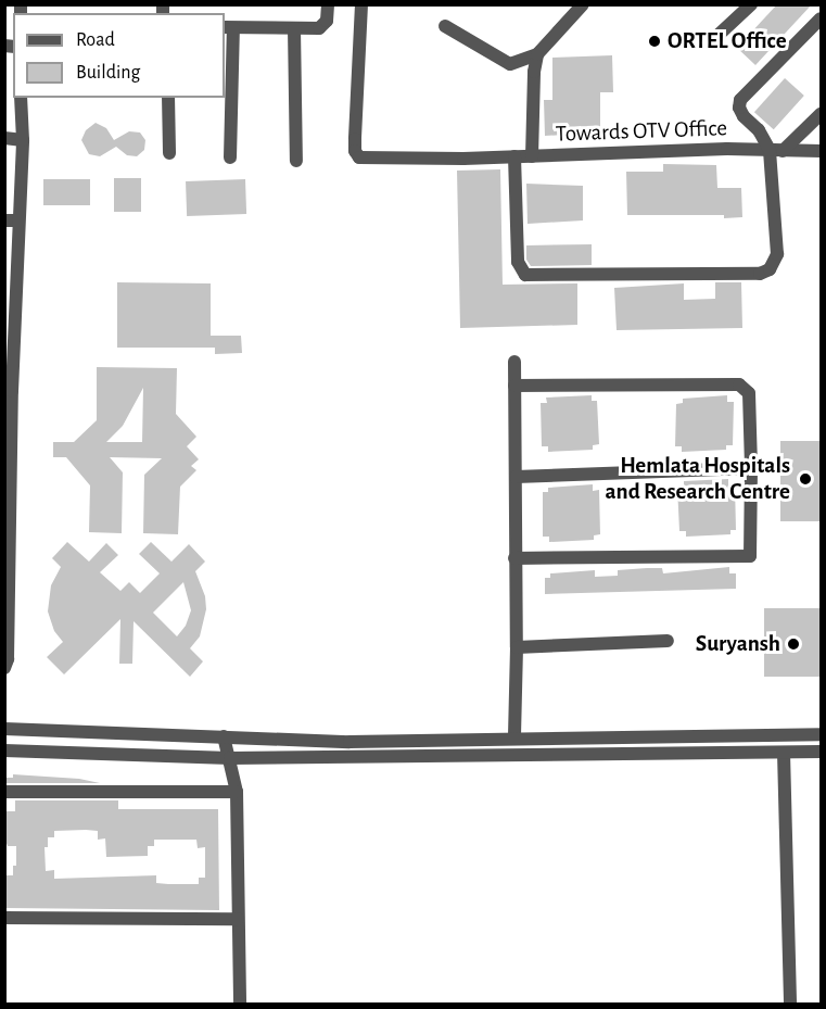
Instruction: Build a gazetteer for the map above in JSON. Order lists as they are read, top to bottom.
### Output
{
  "streets": {
    "street": ["Towards OTV Office"]
  },
  "places": ["ORTEL Office", "Hemlata Hospitals and Research Centre", "Suryansh"],
  "legend": ["Road", "Building"]
}
